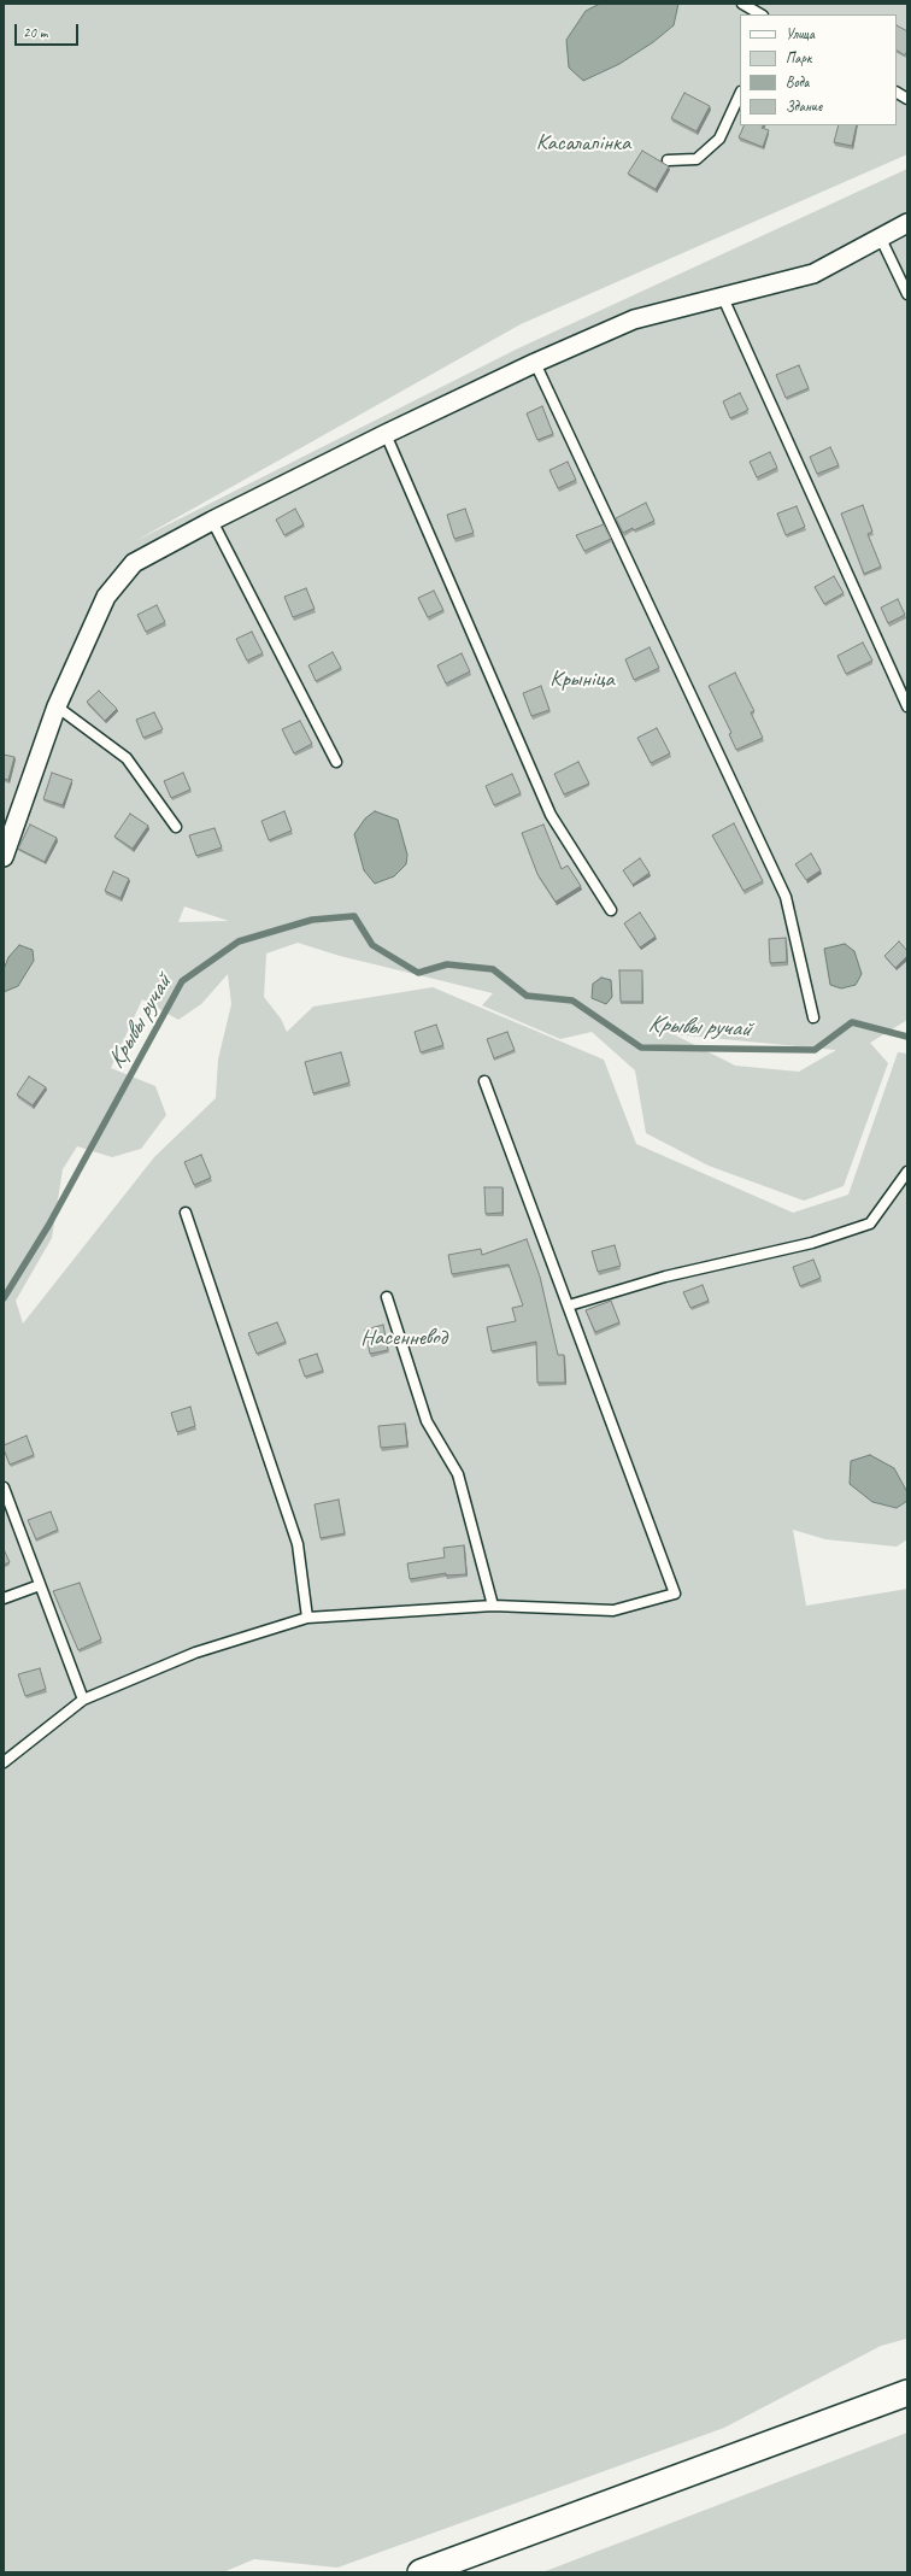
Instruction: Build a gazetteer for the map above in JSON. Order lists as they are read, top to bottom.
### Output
{
  "water": ["Крывы ручай"],
  "parks": ["Касалапінка", "Крыніца", "Насенневод"],
  "legend": [
    "Улица",
    "Парк",
    "Вода",
    "Здание"
  ],
  "scale_bar": "20 m"
}
